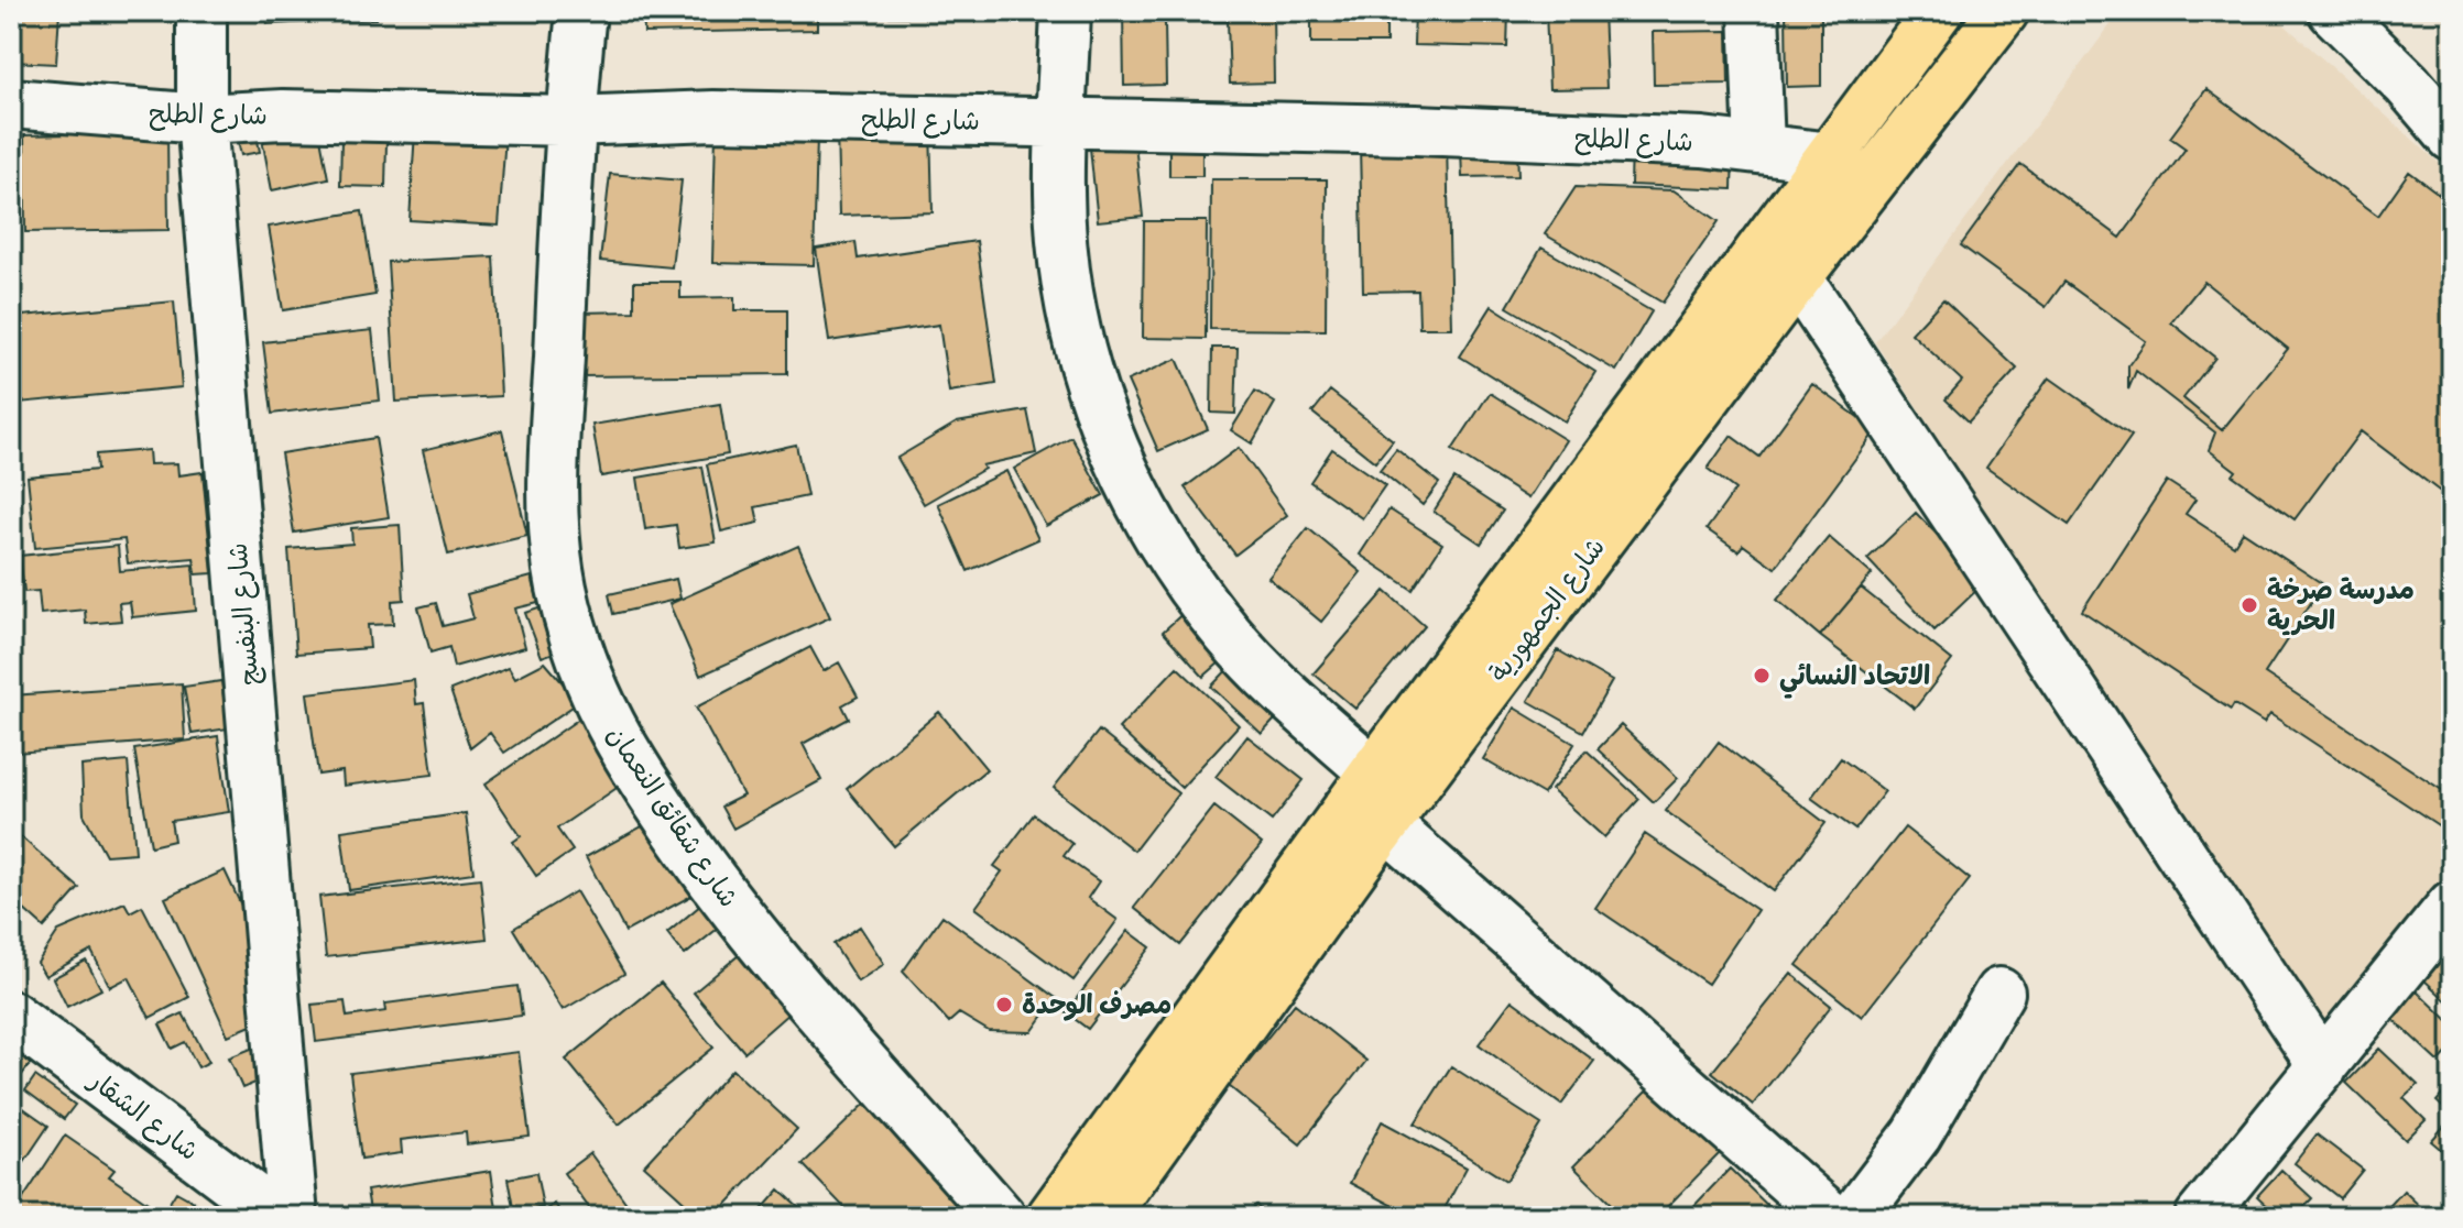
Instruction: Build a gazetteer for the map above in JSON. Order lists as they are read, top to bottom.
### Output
{
  "streets": {
    "main road": ["شارع الجمهورية"],
    "street": [
      "شارع الطلح",
      "شارع البنفسج",
      "شارع شقائق النعمان",
      "شارع الشقار"
    ]
  },
  "crossings": [
    ["شارع الطلح", "شارع الجمهورية"],
    ["شارع الطلح", "شارع البنفسج"],
    ["شارع الطلح", "شارع شقائق النعمان"]
  ],
  "places": ["مدرسة صرخة الحرية", "الاتحاد النسائي", "مصرف الوحدة"]
}
